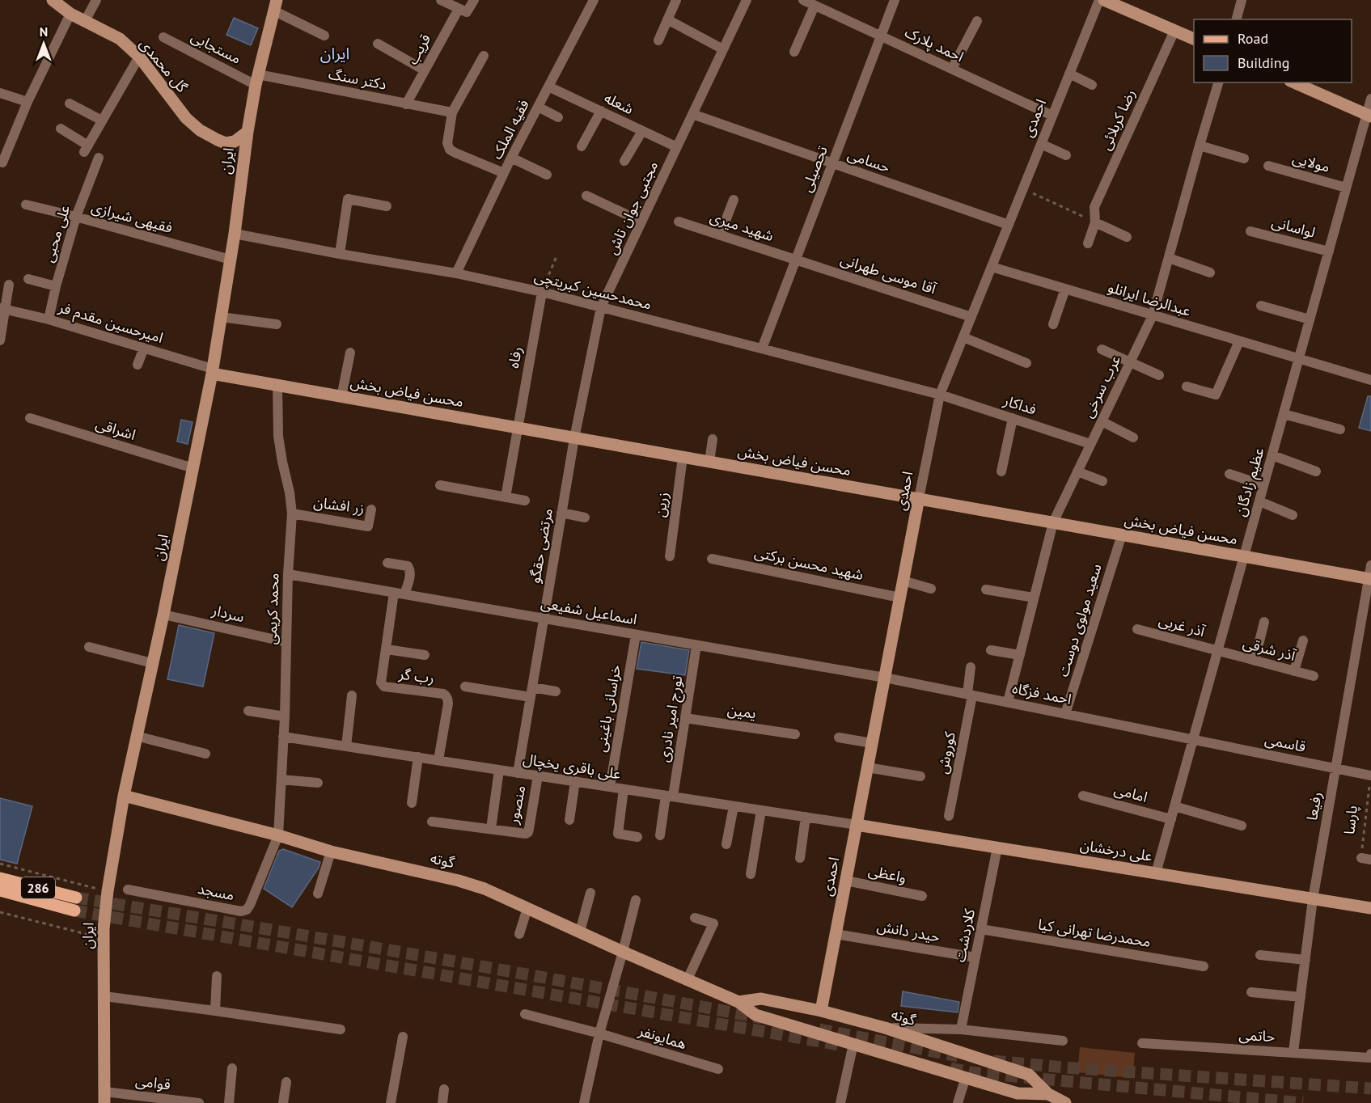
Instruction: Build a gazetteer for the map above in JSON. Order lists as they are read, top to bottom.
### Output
{
  "streets": {
    "main road": ["286"],
    "street": [
      "احمد پلارک",
      "مستجابی",
      "قریب",
      "گل محمدی",
      "دکتر سنگ",
      "شعله",
      "احمدی",
      "رضا کربلائی",
      "فقیه الملک",
      "ایران",
      "حسامی",
      "مولایی",
      "تحصیلی",
      "مجتبی جوان تاش",
      "فقیهی شیرازی",
      "شهید میری",
      "لواسانی",
      "علی محبی",
      "آقا موسی طهرانی",
      "محمدحسین کبریتچی",
      "عبدالرضا ایرانلو",
      "امیرحسین مقدم فر",
      "رفاه",
      "عرب سرخی",
      "محسن فیاض بخش",
      "فداکار",
      "اشراقی",
      "عظیم زادگان",
      "زرین",
      "زر افشان",
      "مرتضی حقگو",
      "شهید محسن برکتی",
      "محمد کریمی",
      "اسماعیل شفیعی",
      "سردار",
      "سعید مولوی دوست",
      "آذر غربی",
      "آذر شرقی",
      "رب گر",
      "احمد فزگاه",
      "خراسانی باغینی",
      "یمین",
      "تورج امیر نادری",
      "قاسمی",
      "کوروش",
      "علی باقری یخچال",
      "امامی",
      "منصور",
      "رفیعا",
      "علی درخشان",
      "گوته",
      "واعظی",
      "مسجد",
      "حیدر دانش",
      "محمدرضا تهرانی کیا",
      "کلاردشت",
      "حاتمی",
      "همایونفر",
      "قوامی"
    ],
    "path": ["پارسا"]
  },
  "crossings": [
    ["احمد پلارک", "احمدی"],
    ["احمد پلارک", "تحصیلی"],
    ["مستجابی", "دکتر سنگ"],
    ["مستجابی", "ایران"],
    ["قریب", "دکتر سنگ"],
    ["گل محمدی", "ایران"],
    ["دکتر سنگ", "ایران"],
    ["شعله", "فقیه الملک"],
    ["شعله", "مجتبی جوان تاش"],
    ["احمدی", "حسامی"],
    ["احمدی", "آقا موسی طهرانی"],
    ["احمدی", "محمدحسین کبریتچی"],
    ["احمدی", "عبدالرضا ایرانلو"],
    ["احمدی", "محسن فیاض بخش"],
    ["احمدی", "فداکار"],
    ["احمدی", "شهید محسن برکتی"],
    ["احمدی", "اسماعیل شفیعی"],
    ["احمدی", "احمد فزگاه"],
    ["احمدی", "علی باقری یخچال"],
    ["احمدی", "علی درخشان"],
    ["احمدی", "گوته"],
    ["احمدی", "واعظی"],
    ["احمدی", "حیدر دانش"],
    ["فقیه الملک", "محمدحسین کبریتچی"],
    ["ایران", "فقیهی شیرازی"],
    ["ایران", "محمدحسین کبریتچی"],
    ["ایران", "امیرحسین مقدم فر"],
    ["ایران", "محسن فیاض بخش"],
    ["ایران", "اشراقی"],
    ["ایران", "سردار"],
    ["ایران", "گوته"],
    ["ایران", "قوامی"],
    ["حسامی", "تحصیلی"],
    ["حسامی", "مجتبی جوان تاش"],
    ["مولایی", "عظیم زادگان"],
    ["تحصیلی", "شهید میری"],
    ["تحصیلی", "آقا موسی طهرانی"],
    ["تحصیلی", "محمدحسین کبریتچی"],
    ["مجتبی جوان تاش", "محمدحسین کبریتچی"],
    ["مجتبی جوان تاش", "محسن فیاض بخش"],
    ["مجتبی جوان تاش", "مرتضی حقگو"],
    ["فقیهی شیرازی", "علی محبی"],
    ["شهید میری", "آقا موسی طهرانی"],
    ["لواسانی", "عظیم زادگان"],
    ["علی محبی", "امیرحسین مقدم فر"],
    ["محمدحسین کبریتچی", "رفاه"],
    ["محمدحسین کبریتچی", "فداکار"],
    ["عبدالرضا ایرانلو", "عرب سرخی"],
    ["عبدالرضا ایرانلو", "عظیم زادگان"],
    ["امیرحسین مقدم فر", "محسن فیاض بخش"],
    ["رفاه", "محسن فیاض بخش"],
    ["عرب سرخی", "محسن فیاض بخش"],
    ["عرب سرخی", "فداکار"],
    ["عرب سرخی", "احمد فزگاه"],
    ["محسن فیاض بخش", "عظیم زادگان"],
    ["محسن فیاض بخش", "زرین"],
    ["محسن فیاض بخش", "مرتضی حقگو"],
    ["محسن فیاض بخش", "محمد کریمی"],
    ["محسن فیاض بخش", "سعید مولوی دوست"],
    ["محسن فیاض بخش", "رفیعا"],
    ["عظیم زادگان", "آذر غربی"],
    ["عظیم زادگان", "آذر شرقی"],
    ["عظیم زادگان", "احمد فزگاه"],
    ["عظیم زادگان", "قاسمی"],
    ["عظیم زادگان", "امامی"],
    ["عظیم زادگان", "علی درخشان"],
    ["زر افشان", "محمد کریمی"],
    ["مرتضی حقگو", "اسماعیل شفیعی"],
    ["مرتضی حقگو", "علی باقری یخچال"],
    ["محمد کریمی", "اسماعیل شفیعی"],
    ["محمد کریمی", "سردار"],
    ["محمد کریمی", "علی باقری یخچال"],
    ["محمد کریمی", "گوته"],
    ["محمد کریمی", "مسجد"],
    ["اسماعیل شفیعی", "رب گر"],
    ["اسماعیل شفیعی", "احمد فزگاه"],
    ["اسماعیل شفیعی", "خراسانی باغینی"],
    ["اسماعیل شفیعی", "تورج امیر نادری"],
    ["سعید مولوی دوست", "احمد فزگاه"],
    ["آذر غربی", "آذر شرقی"],
    ["رب گر", "علی باقری یخچال"],
    ["احمد فزگاه", "قاسمی"],
    ["احمد فزگاه", "کوروش"],
    ["خراسانی باغینی", "علی باقری یخچال"],
    ["یمین", "تورج امیر نادری"],
    ["تورج امیر نادری", "علی باقری یخچال"],
    ["قاسمی", "رفیعا"],
    ["قاسمی", "پارسا"],
    ["علی باقری یخچال", "منصور"],
    ["علی باقری یخچال", "علی درخشان"],
    ["رفیعا", "علی درخشان"],
    ["رفیعا", "حاتمی"],
    ["علی درخشان", "کلاردشت"],
    ["گوته", "مسجد"],
    ["حیدر دانش", "کلاردشت"],
    ["محمدرضا تهرانی کیا", "کلاردشت"]
  ],
  "districts": ["ایران"],
  "legend": ["Road", "Building"],
  "north": "top"
}
